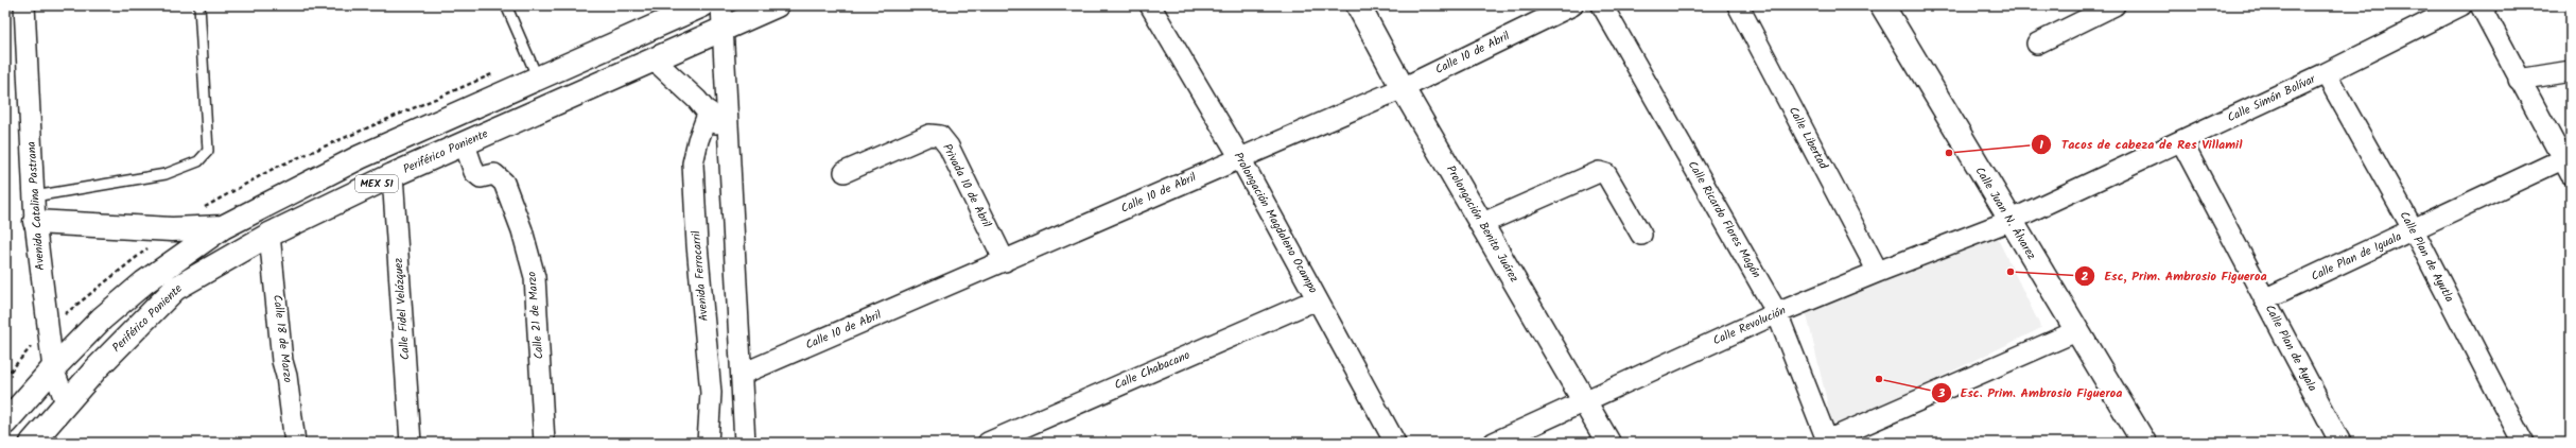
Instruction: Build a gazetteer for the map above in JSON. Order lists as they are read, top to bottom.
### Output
{
  "streets": {
    "main road": [
      "Periférico Poniente",
      "MEX 51",
      "Calle Juan N. Álvarez",
      "Prolongación Benito Juárez"
    ],
    "street": [
      "Calle 10 de Abril",
      "Calle Simón Bolívar",
      "Calle Libertad",
      "Privada 10 de Abril",
      "Avenida Catalina Pastrana",
      "Calle Ricardo Flores Magón",
      "Prolongación Magdaleno Ocampo",
      "Calle Plan de Iguala",
      "Calle Plan de Ayutla",
      "Avenida Ferrocarril",
      "Calle Fidel Velázquez",
      "Calle 21 de Marzo",
      "Calle Revolución",
      "Calle 18 de Marzo",
      "Calle Plan de Ayala",
      "Calle Chabacano"
    ]
  },
  "crossings": [
    ["Calle 10 de Abril", "Privada 10 de Abril"],
    ["Calle 10 de Abril", "Prolongación Magdaleno Ocampo"],
    ["Calle 10 de Abril", "Prolongación Benito Juárez"],
    ["Calle Simón Bolívar", "Calle Juan N. Álvarez"],
    ["Calle Simón Bolívar", "Calle Plan de Ayutla"],
    ["Calle Simón Bolívar", "Calle Revolución"],
    ["Calle Simón Bolívar", "Calle Plan de Ayala"],
    ["Calle Libertad", "Calle Revolución"],
    ["Periférico Poniente", "Avenida Catalina Pastrana"],
    ["Periférico Poniente", "Calle Fidel Velázquez"],
    ["Periférico Poniente", "Calle 21 de Marzo"],
    ["Periférico Poniente", "Calle 18 de Marzo"],
    ["Calle Juan N. Álvarez", "Calle Revolución"],
    ["Calle Ricardo Flores Magón", "Calle Revolución"],
    ["Prolongación Magdaleno Ocampo", "Calle Chabacano"],
    ["Prolongación Benito Juárez", "Calle Revolución"],
    ["Calle Plan de Iguala", "Calle Plan de Ayutla"],
    ["Calle Plan de Iguala", "Calle Plan de Ayala"]
  ],
  "places": ["Tacos de cabeza de Res Villamil", "Esc, Prim. Ambrosio Figueroa", "Esc. Prim. Ambrosio Figueroa"]
}
